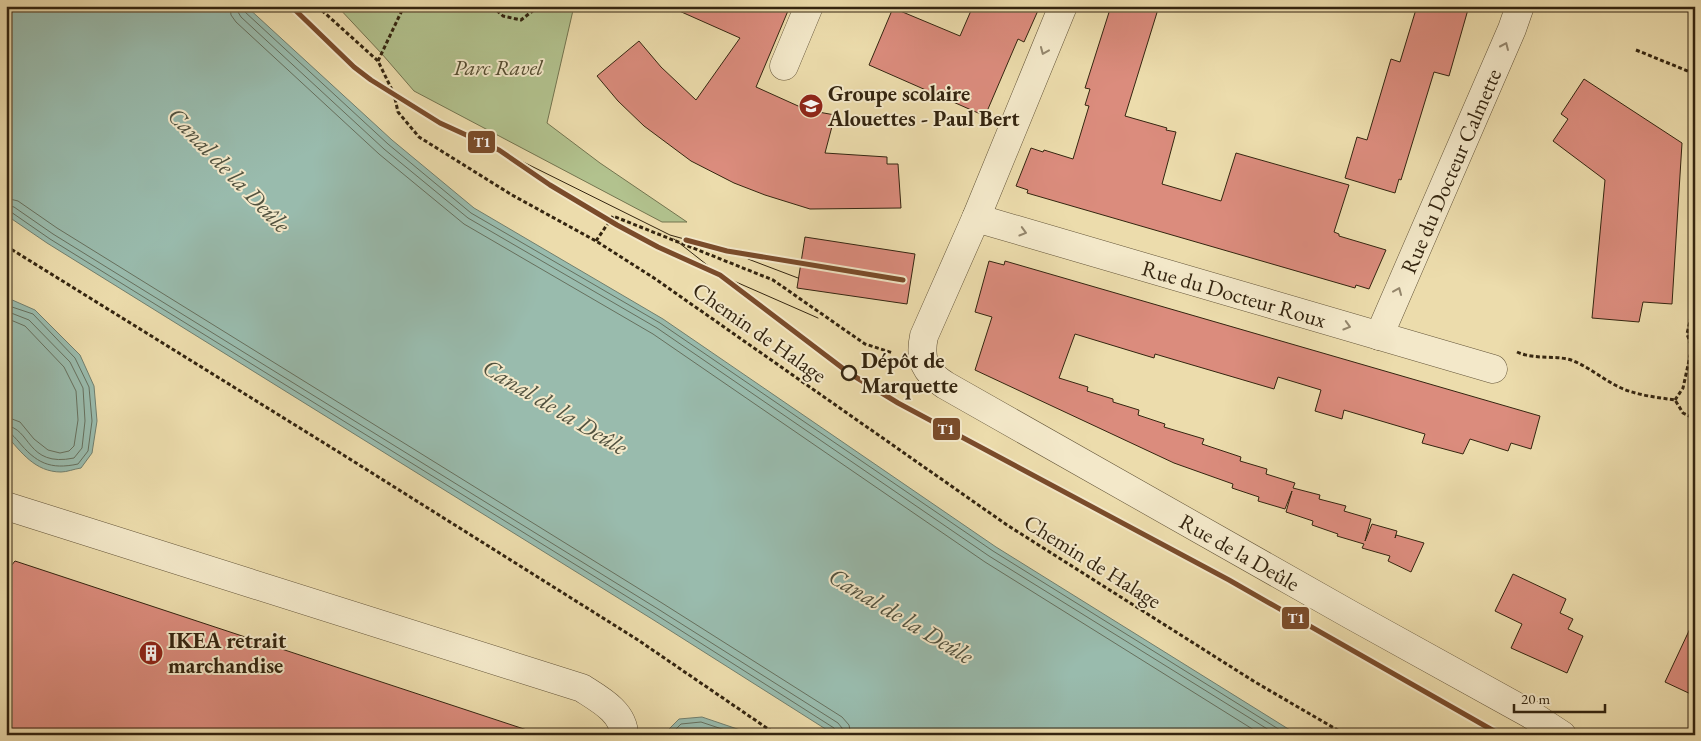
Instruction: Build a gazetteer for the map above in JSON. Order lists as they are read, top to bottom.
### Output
{
  "streets": {
    "street": ["Rue du Docteur Calmette", "Rue du Docteur Roux", "Rue de la Deûle"],
    "path": ["Chemin de Halage"]
  },
  "crossings": [
    ["Rue du Docteur Calmette", "Rue du Docteur Roux"]
  ],
  "one_way": ["Rue du Docteur Calmette", "Rue du Docteur Roux"],
  "water": ["Canal de la Deûle"],
  "parks": ["Parc Ravel"],
  "places": {
    "school or university": ["Groupe scolaire Alouettes - Paul Bert"],
    "other": ["Dépôt de Marquette"],
    "building": ["IKEA retrait marchandise"]
  },
  "lines": ["transit line T1"],
  "scale_bar": "20 m"
}
